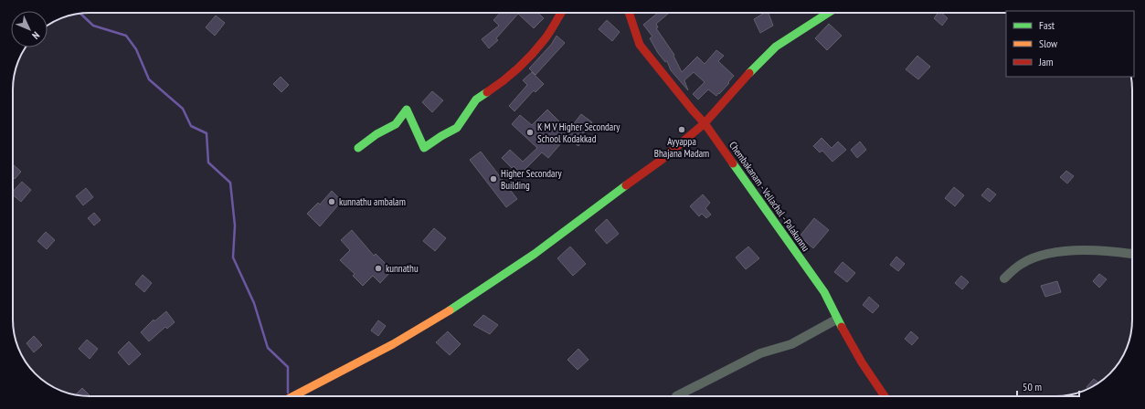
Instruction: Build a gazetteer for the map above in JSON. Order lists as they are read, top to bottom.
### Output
{
  "streets": {
    "street": ["Chembakanam - Vellachal - Palakunnu"]
  },
  "places": [
    "Ayyappa Bhajana Madam",
    "K M V Higher Secondary School Kodakkad",
    "Higher Secondary Building",
    "kunnathu ambalam",
    "kunnathu"
  ],
  "legend": ["Fast", "Slow", "Jam"],
  "scale_bar": "50 m",
  "north": "bottom right"
}
